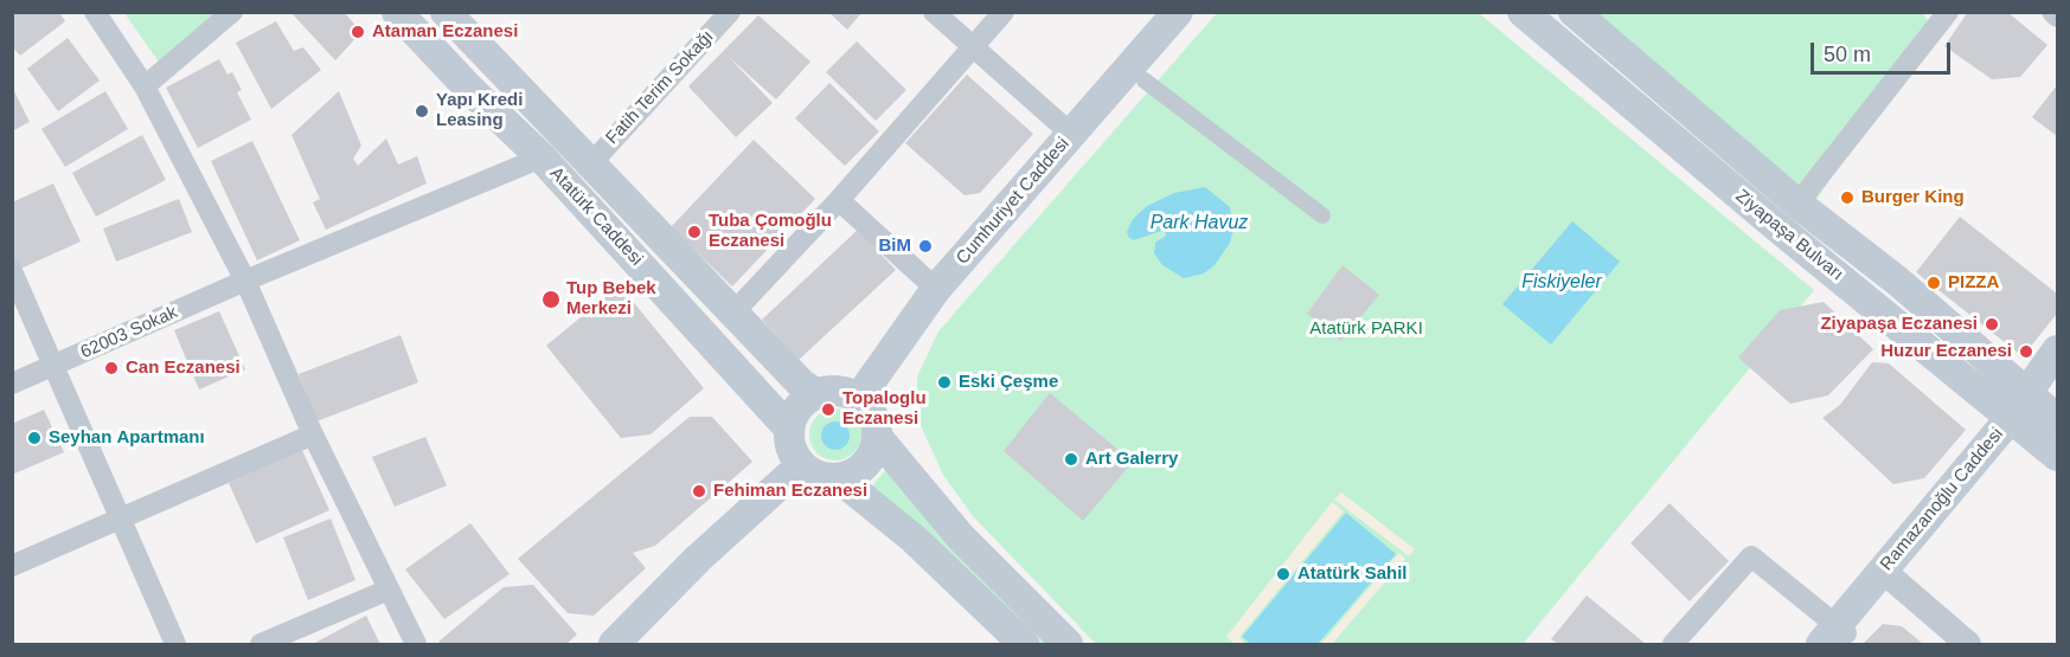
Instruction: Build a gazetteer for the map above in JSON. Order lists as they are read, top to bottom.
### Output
{
  "streets": {
    "main road": [
      "Cumhuriyet Caddesi",
      "Atatürk Caddesi",
      "Ziyapaşa Bulvarı",
      "Ramazanoğlu Caddesi"
    ],
    "street": ["Fatih Terim Sokağı", "62003 Sokak"]
  },
  "crossings": [
    ["Fatih Terim Sokağı", "Atatürk Caddesi"],
    ["Cumhuriyet Caddesi", "Atatürk Caddesi"],
    ["Atatürk Caddesi", "62003 Sokak"],
    ["Ziyapaşa Bulvarı", "Ramazanoğlu Caddesi"]
  ],
  "water": ["Park Havuz", "Fiskiyeler"],
  "parks": ["Atatürk PARKI"],
  "places": [
    "Ataman Eczanesi",
    "Yapı Kredi Leasing",
    "Burger King",
    "Tuba Çomoğlu Eczanesi",
    "BiM",
    "PIZZA",
    "Tup Bebek Merkezi",
    "Ziyapaşa Eczanesi",
    "Huzur Eczanesi",
    "Can Eczanesi",
    "Eski Çeşme",
    "Topaloglu Eczanesi",
    "Seyhan Apartmanı",
    "Art Galerry",
    "Fehiman Eczanesi",
    "Atatürk Sahil"
  ],
  "scale_bar": "50 m"
}
